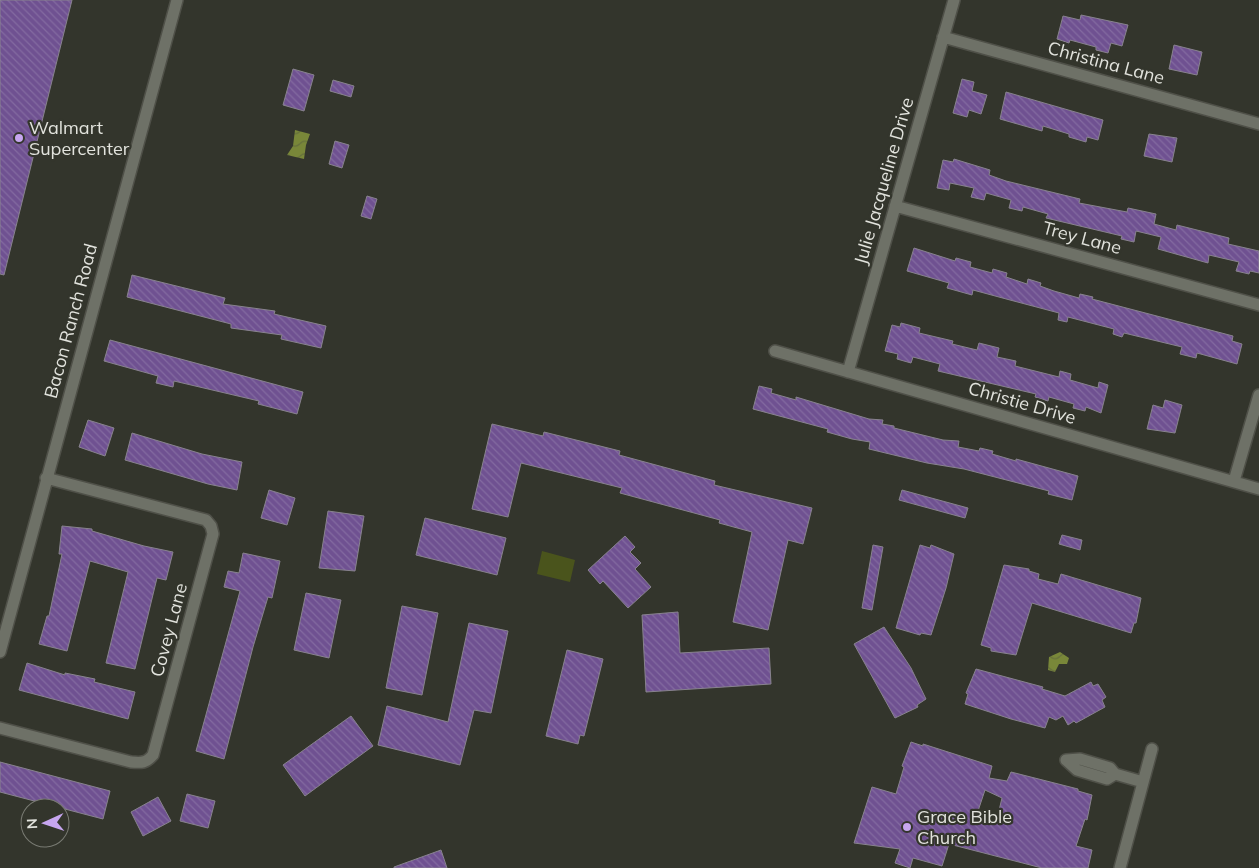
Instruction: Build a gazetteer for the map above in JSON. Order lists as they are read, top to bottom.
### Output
{
  "streets": {
    "street": [
      "Christina Lane",
      "Julie Jacqueline Drive",
      "Trey Lane",
      "Bacon Ranch Road",
      "Christie Drive",
      "Covey Lane"
    ]
  },
  "crossings": [
    ["Christina Lane", "Julie Jacqueline Drive"],
    ["Julie Jacqueline Drive", "Trey Lane"],
    ["Julie Jacqueline Drive", "Christie Drive"],
    ["Bacon Ranch Road", "Covey Lane"]
  ],
  "places": ["Walmart Supercenter", "Grace Bible Church"],
  "north": "left"
}
